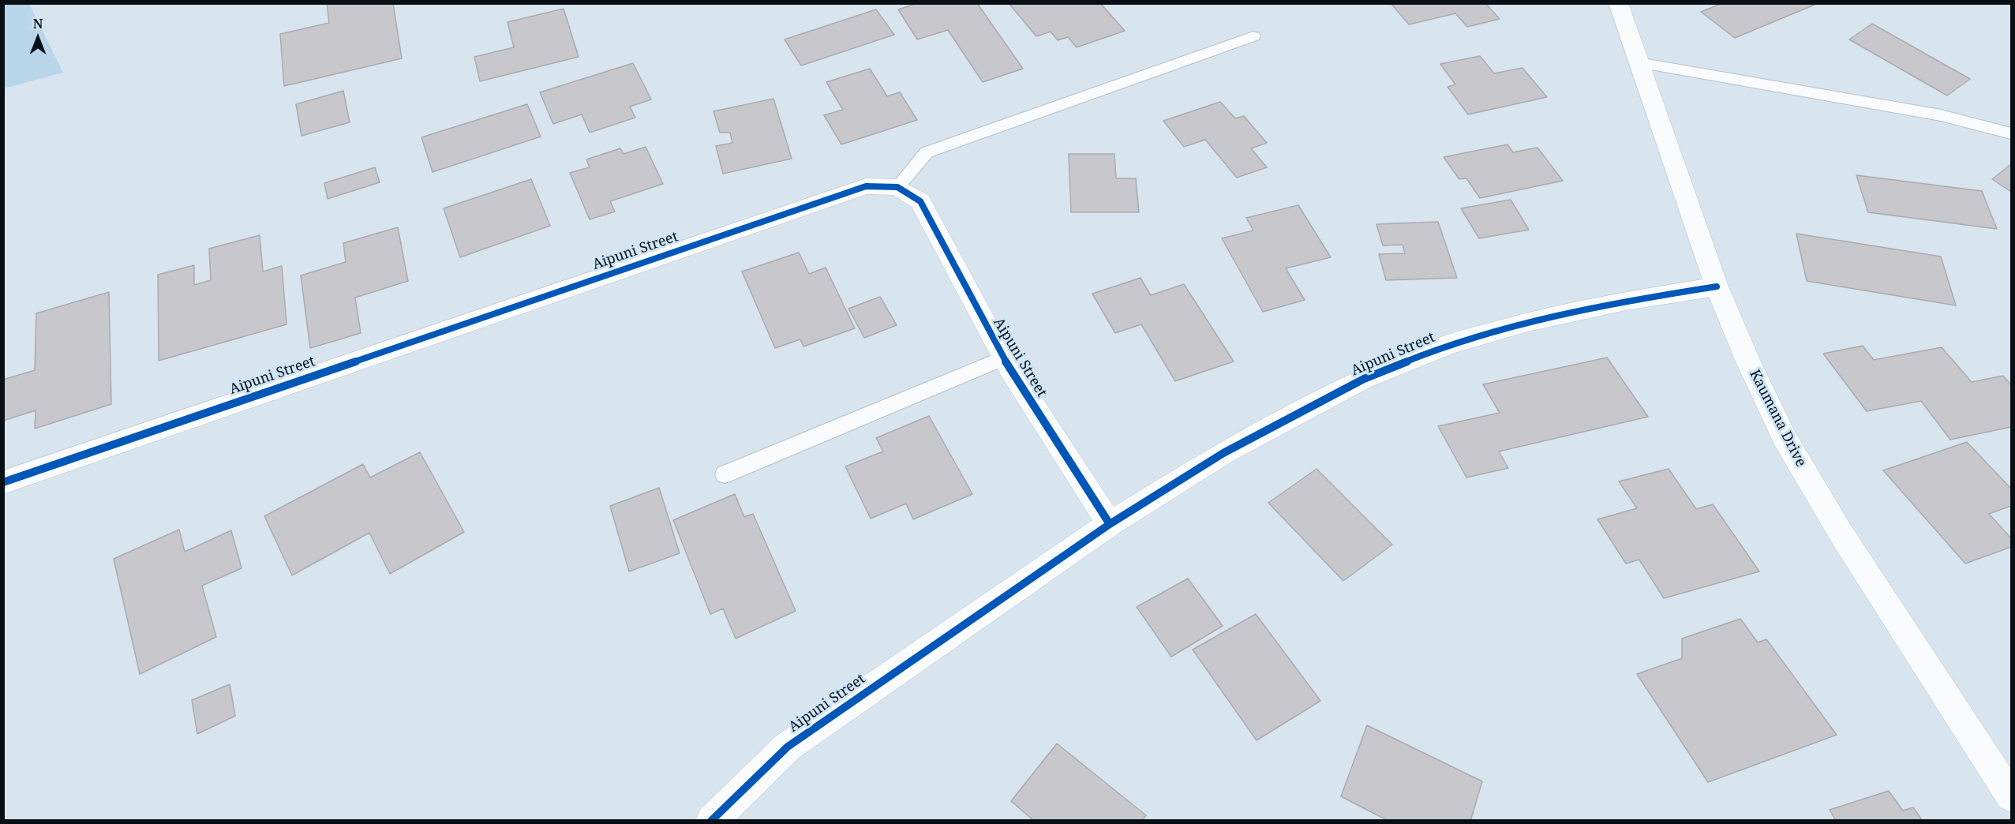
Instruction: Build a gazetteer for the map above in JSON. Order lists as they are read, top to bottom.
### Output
{
  "streets": {
    "street": ["Aipuni Street", "Kaumana Drive"]
  },
  "crossings": [
    ["Aipuni Street", "Kaumana Drive"]
  ],
  "north": "top"
}
